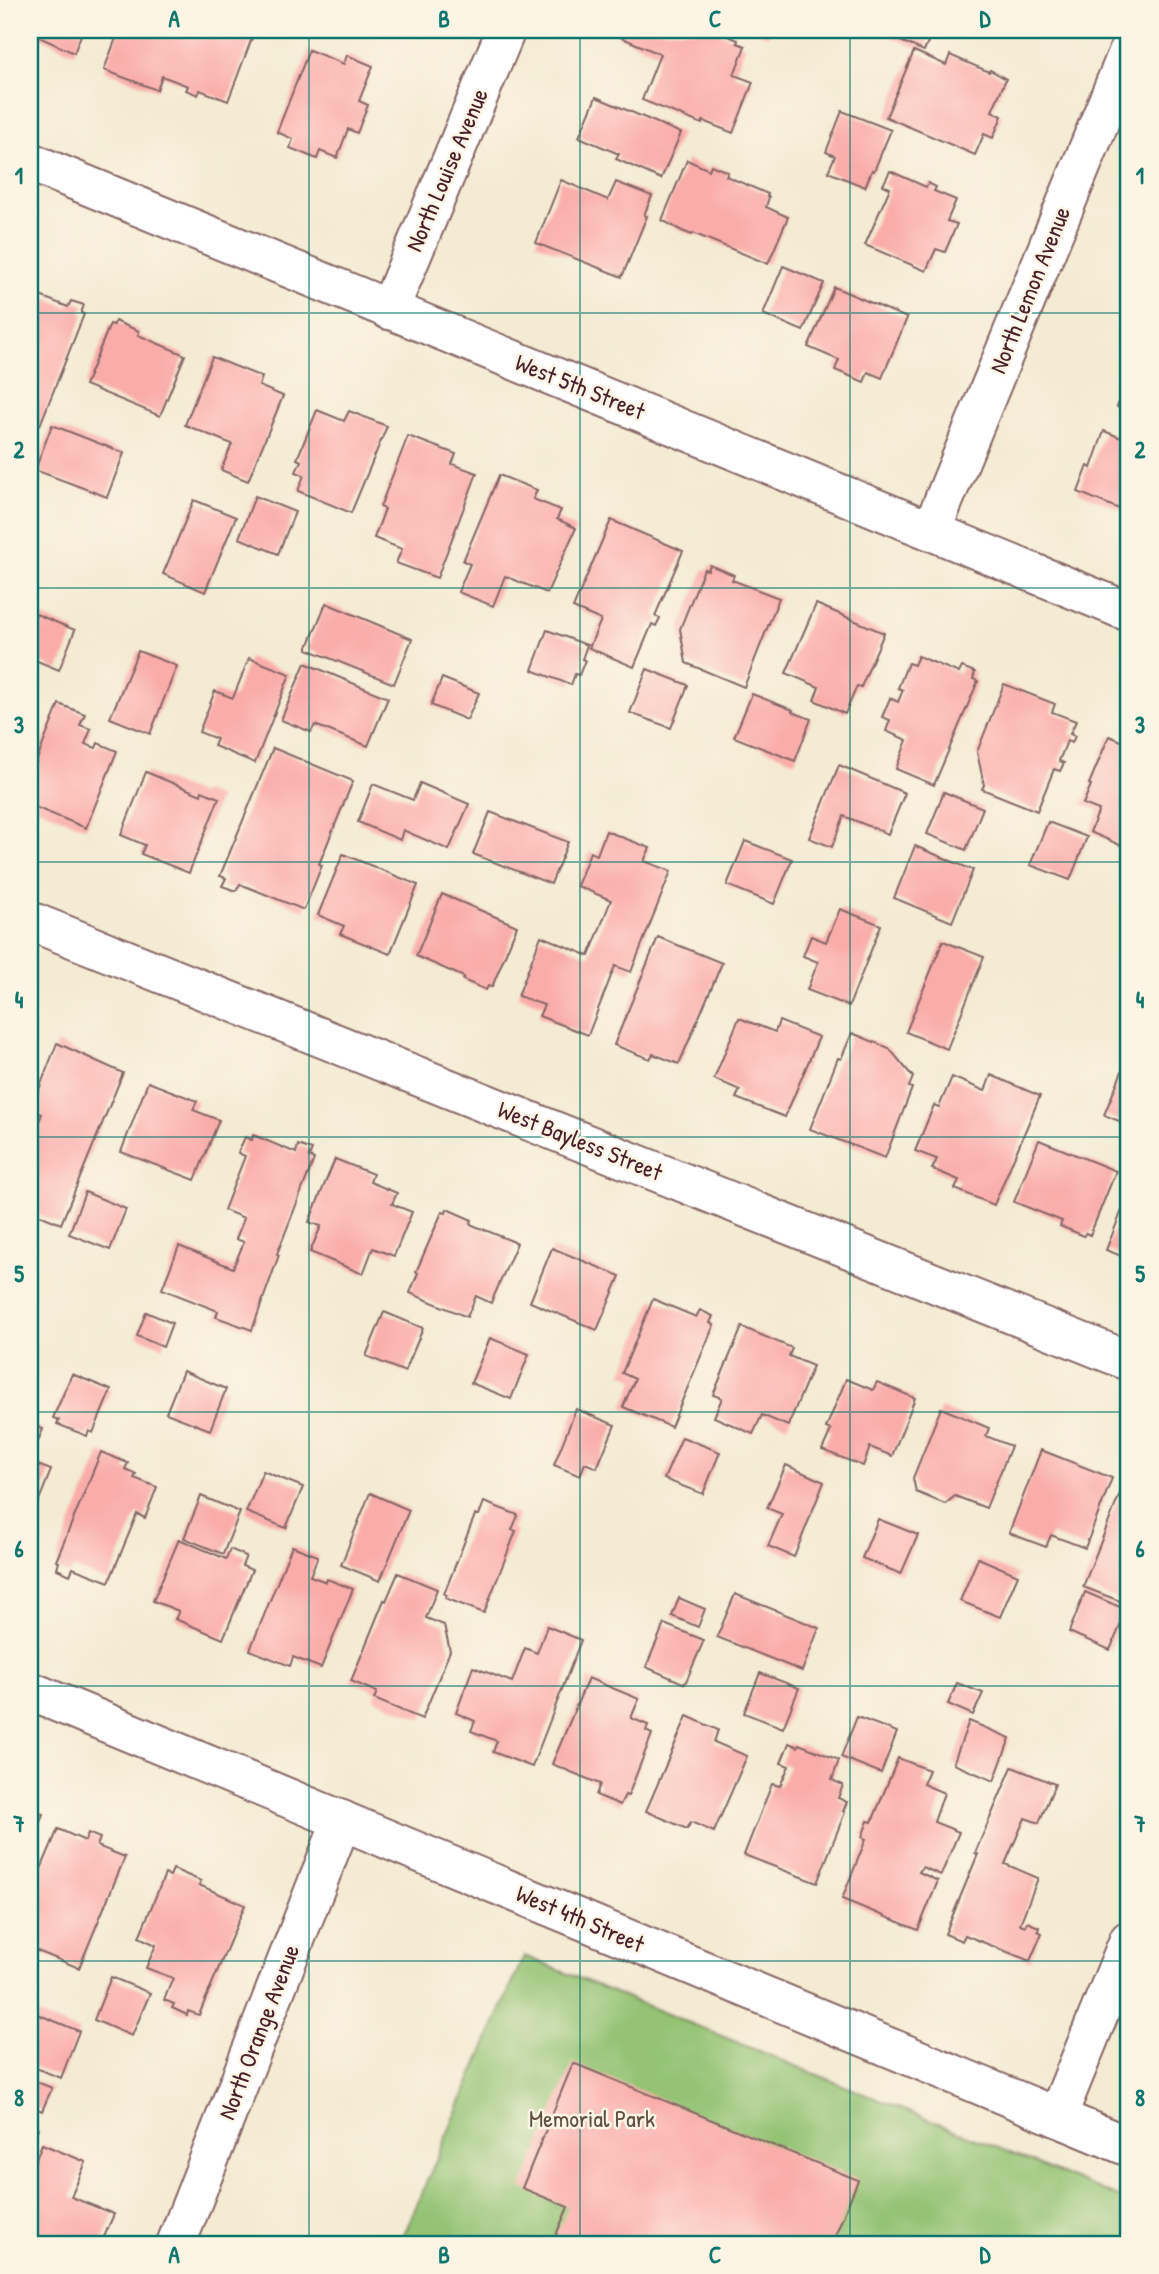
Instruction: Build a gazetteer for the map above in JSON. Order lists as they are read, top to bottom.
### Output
{
  "streets": {
    "street": [
      "North Louise Avenue",
      "North Lemon Avenue",
      "West 5th Street",
      "West Bayless Street",
      "West 4th Street",
      "North Orange Avenue"
    ]
  },
  "crossings": [
    ["North Louise Avenue", "West 5th Street"],
    ["North Lemon Avenue", "West 5th Street"],
    ["West 4th Street", "North Orange Avenue"]
  ],
  "parks": ["Memorial Park"],
  "grid": {
    "columns": [
      "A",
      "B",
      "C",
      "D"
    ],
    "rows": [
      "1",
      "2",
      "3",
      "4",
      "5",
      "6",
      "7",
      "8"
    ]
  }
}
